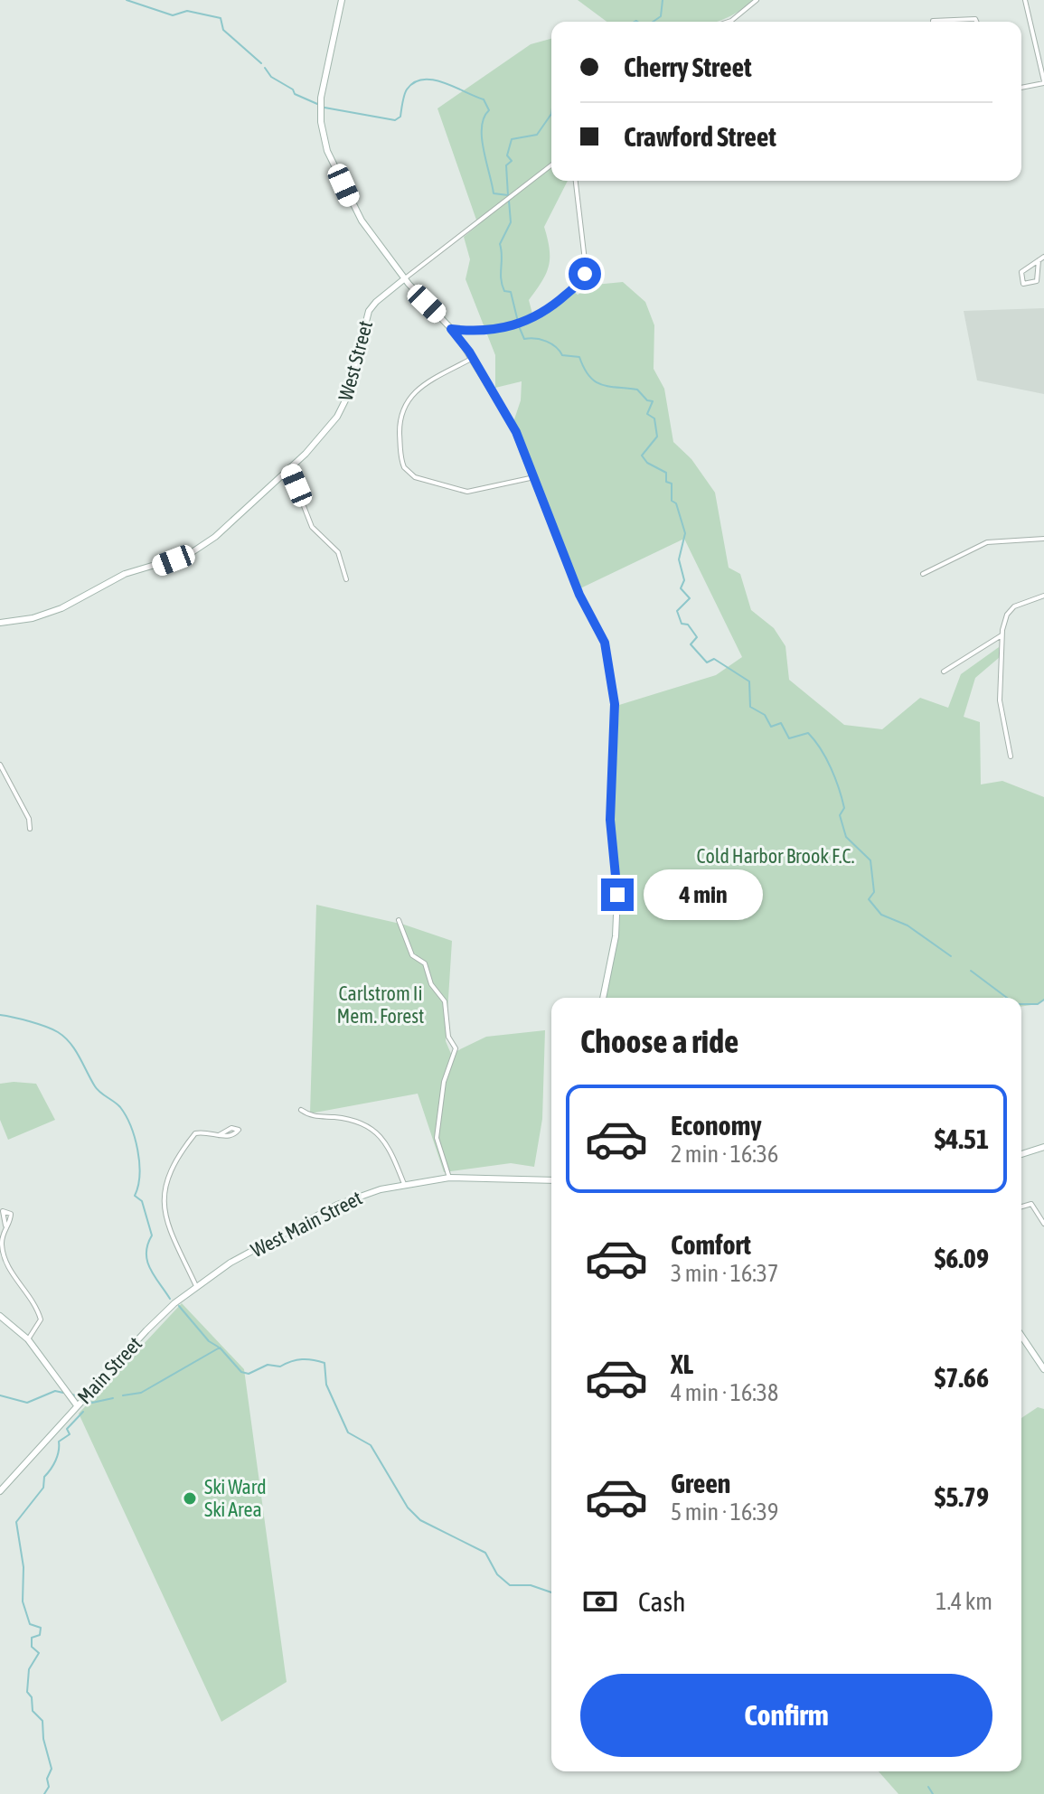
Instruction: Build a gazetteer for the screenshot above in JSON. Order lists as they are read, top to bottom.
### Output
{
  "streets": {
    "street": ["West Street", "West Main Street", "Main Street"]
  },
  "crossings": [
    ["West Main Street", "Main Street"]
  ],
  "parks": ["Cold Harbor Brook F.C.", "Carlstrom Ii Mem. Forest"],
  "places": ["Ski Ward Ski Area"],
  "page": {
    "banner": ["Cherry Street", "Crawford Street"],
    "bubble": "4 min",
    "heading": "Choose a ride",
    "list": [
      {
        "name": "Economy",
        "note": "2 min · 16:36",
        "value": "$4.51"
      },
      {
        "name": "Comfort",
        "note": "3 min · 16:37",
        "value": "$6.09"
      },
      {
        "name": "XL",
        "note": "4 min · 16:38",
        "value": "$7.66"
      },
      {
        "name": "Green",
        "note": "5 min · 16:39",
        "value": "$5.79"
      }
    ],
    "pay": ["Cash", "1.4 km"],
    "buttons": "Confirm"
  }
}
